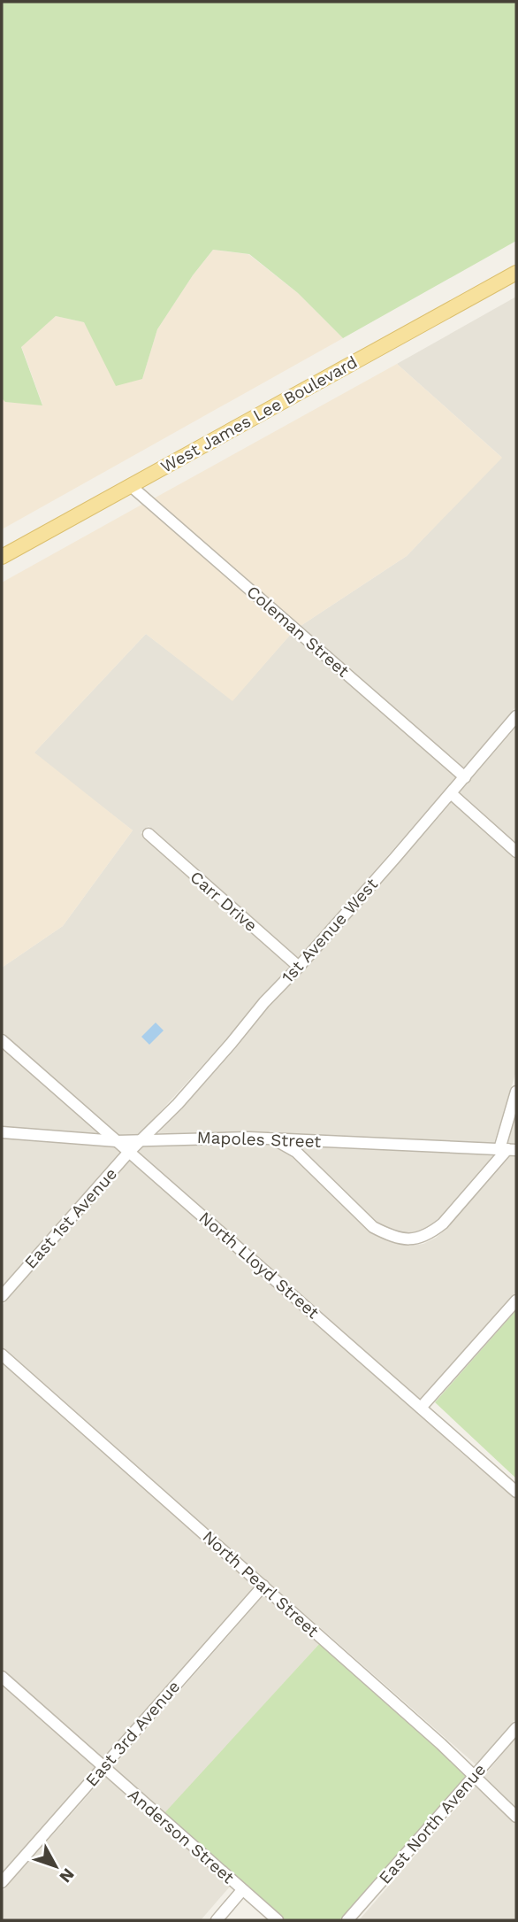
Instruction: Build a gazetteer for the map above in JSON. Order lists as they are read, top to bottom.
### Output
{
  "streets": {
    "main road": ["West James Lee Boulevard"],
    "street": [
      "Coleman Street",
      "Carr Drive",
      "1st Avenue West",
      "Mapoles Street",
      "East 1st Avenue",
      "North Lloyd Street",
      "North Pearl Street",
      "East 3rd Avenue",
      "East North Avenue",
      "Anderson Street"
    ]
  },
  "crossings": [
    ["West James Lee Boulevard", "Coleman Street"],
    ["Coleman Street", "1st Avenue West"],
    ["Carr Drive", "1st Avenue West"],
    ["1st Avenue West", "Mapoles Street"],
    ["1st Avenue West", "East 1st Avenue"],
    ["Mapoles Street", "East 1st Avenue"],
    ["Mapoles Street", "North Lloyd Street"],
    ["East 1st Avenue", "North Lloyd Street"],
    ["North Pearl Street", "East 3rd Avenue"],
    ["North Pearl Street", "East North Avenue"],
    ["East 3rd Avenue", "Anderson Street"]
  ],
  "north": "bottom right"
}
